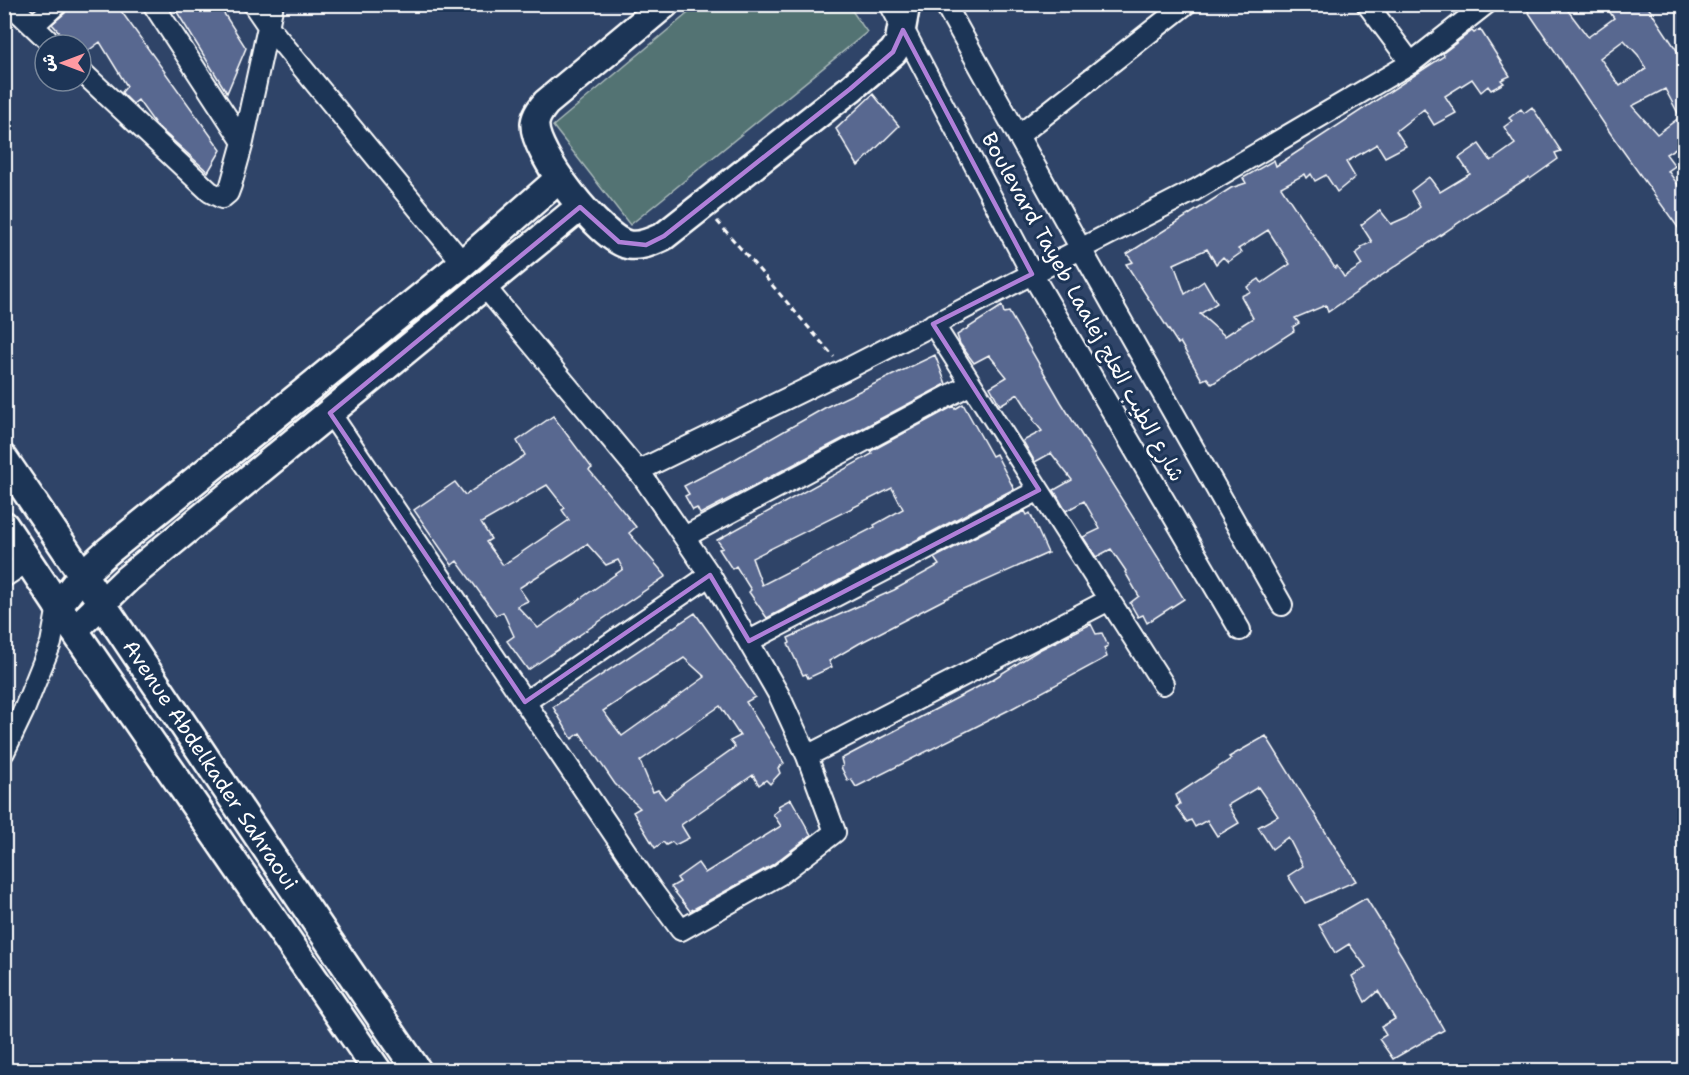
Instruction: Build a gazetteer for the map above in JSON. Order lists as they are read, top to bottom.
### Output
{
  "streets": {
    "street": ["Boulevard Tayeb Laalej شارع الطيب العلج", "Avenue Abdelkader Sahraoui"]
  },
  "north": "left"
}
